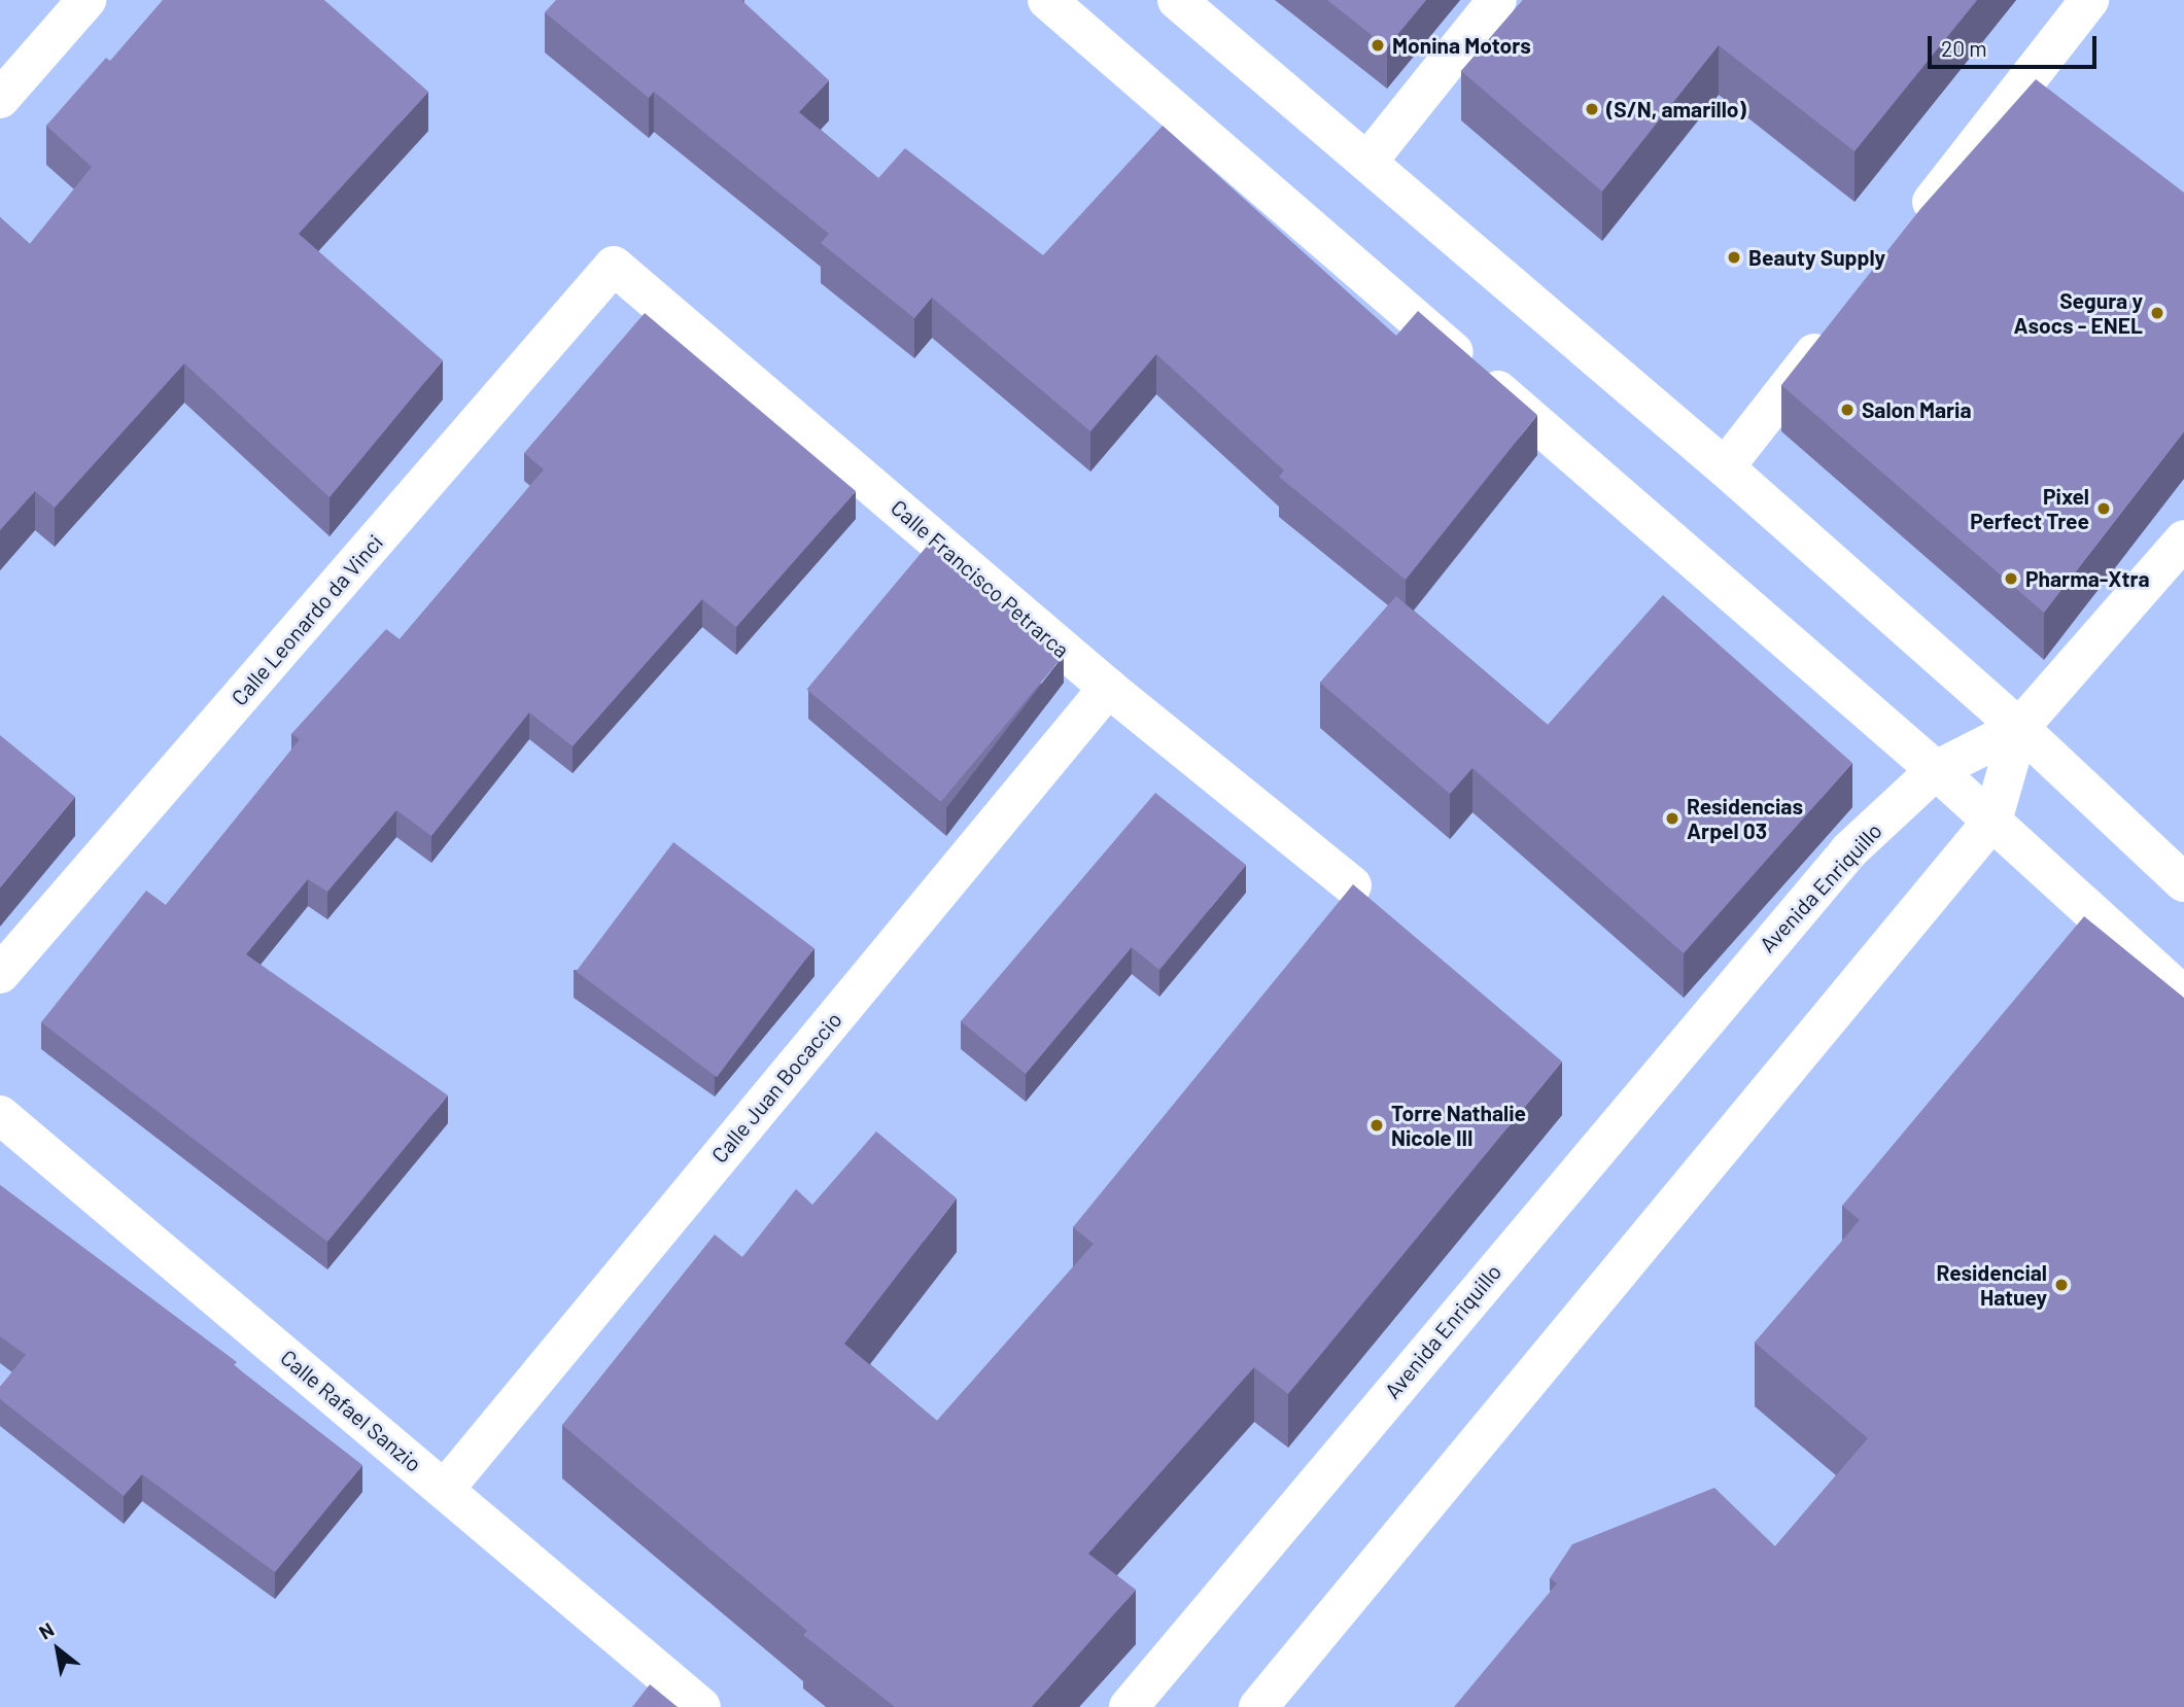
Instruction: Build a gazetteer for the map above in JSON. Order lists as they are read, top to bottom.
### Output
{
  "streets": {
    "street": [
      "Calle Francisco Petrarca",
      "Calle Leonardo da Vinci",
      "Avenida Enriquillo",
      "Calle Juan Bocaccio",
      "Calle Rafael Sanzio"
    ]
  },
  "crossings": [
    ["Calle Francisco Petrarca", "Calle Leonardo da Vinci"],
    ["Calle Francisco Petrarca", "Calle Juan Bocaccio"],
    ["Calle Juan Bocaccio", "Calle Rafael Sanzio"]
  ],
  "places": [
    "Monina Motors",
    "(S/N, amarillo)",
    "Beauty Supply",
    "Segura y Asocs - ENEL",
    "Salon Maria",
    "Pixel Perfect Tree",
    "Pharma-Xtra",
    "Residencias Arpel 03",
    "Torre Nathalie Nicole III",
    "Residencial Hatuey"
  ],
  "scale_bar": "20 m",
  "north": "top left"
}
